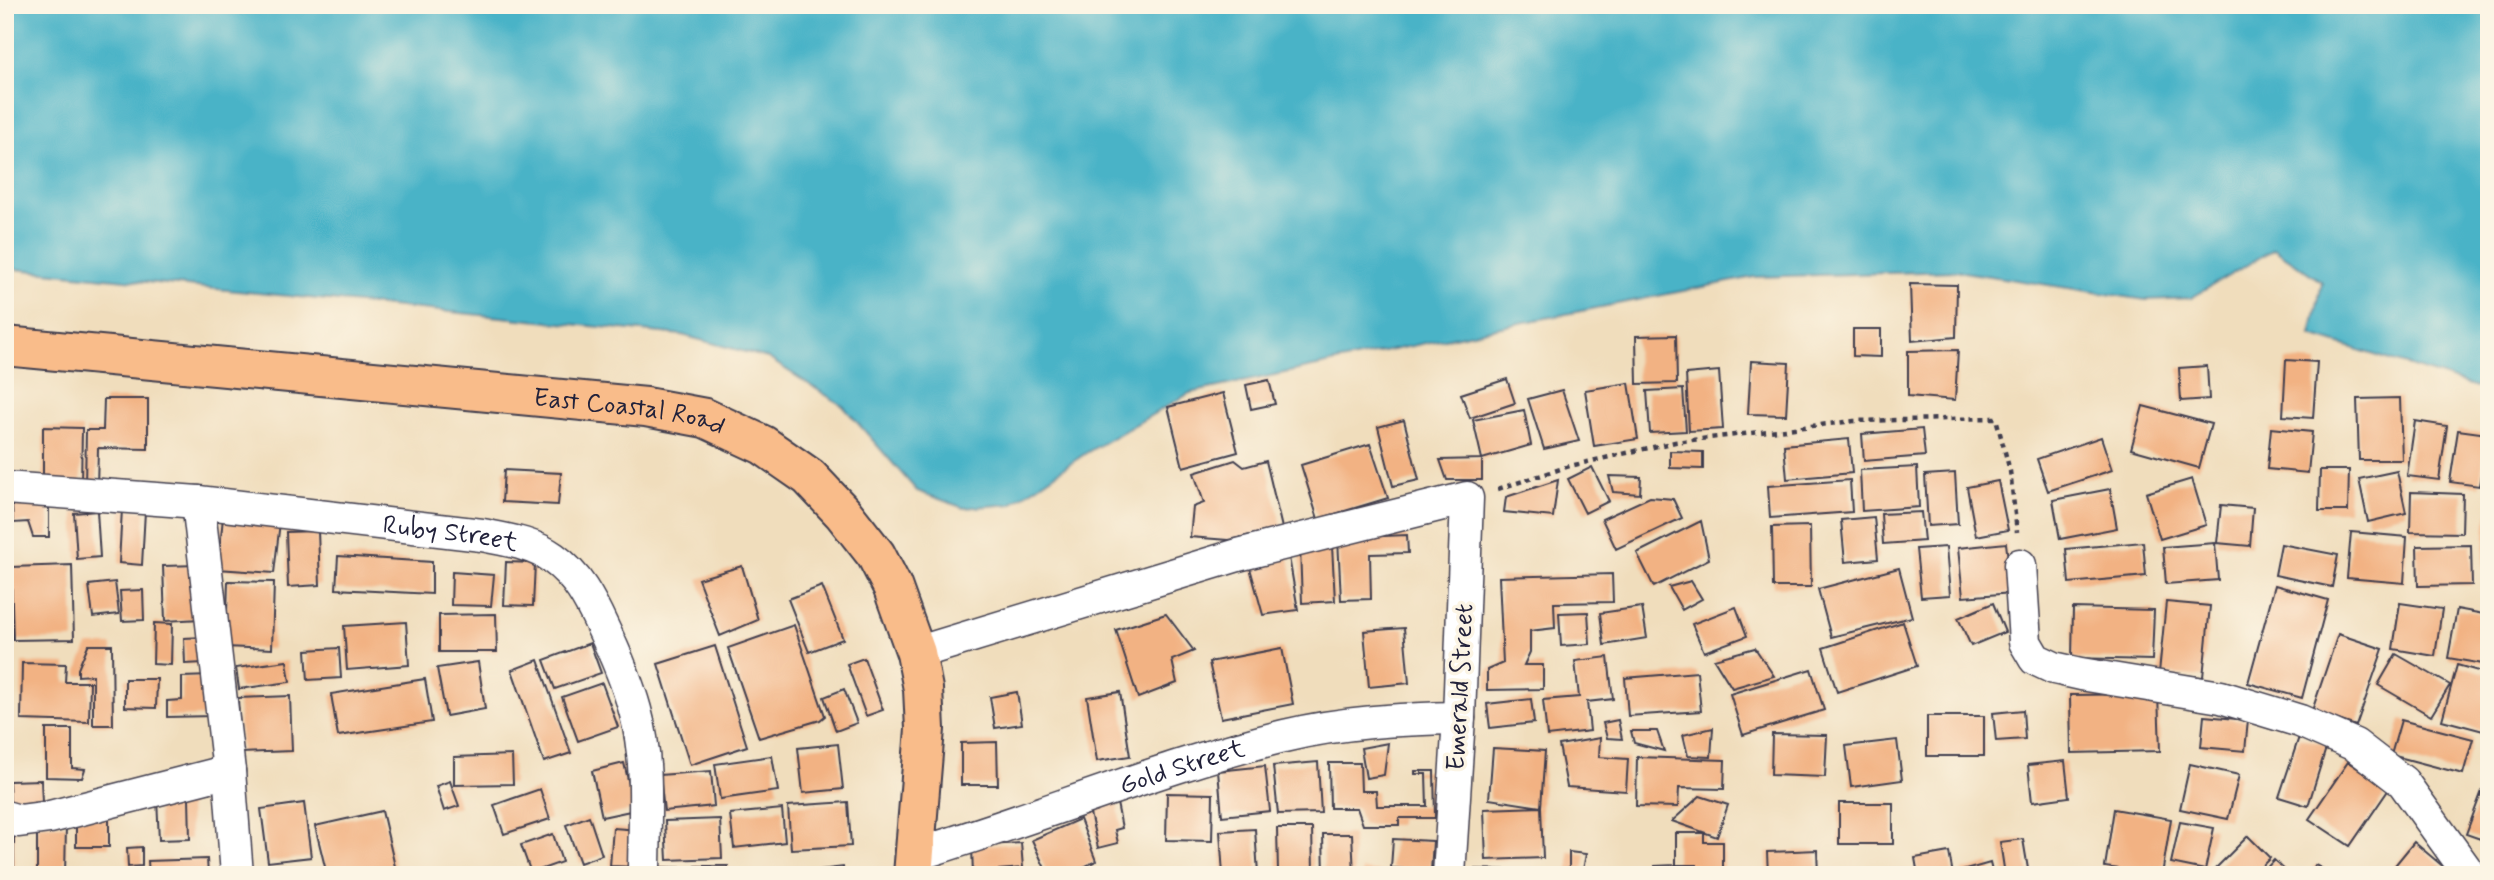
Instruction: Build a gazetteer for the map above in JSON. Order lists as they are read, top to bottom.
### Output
{
  "streets": {
    "main road": ["East Coastal Road"],
    "street": ["Ruby Street", "Emerald Street", "Gold Street"]
  },
  "crossings": [
    ["East Coastal Road", "Gold Street"],
    ["Emerald Street", "Gold Street"]
  ]
}
